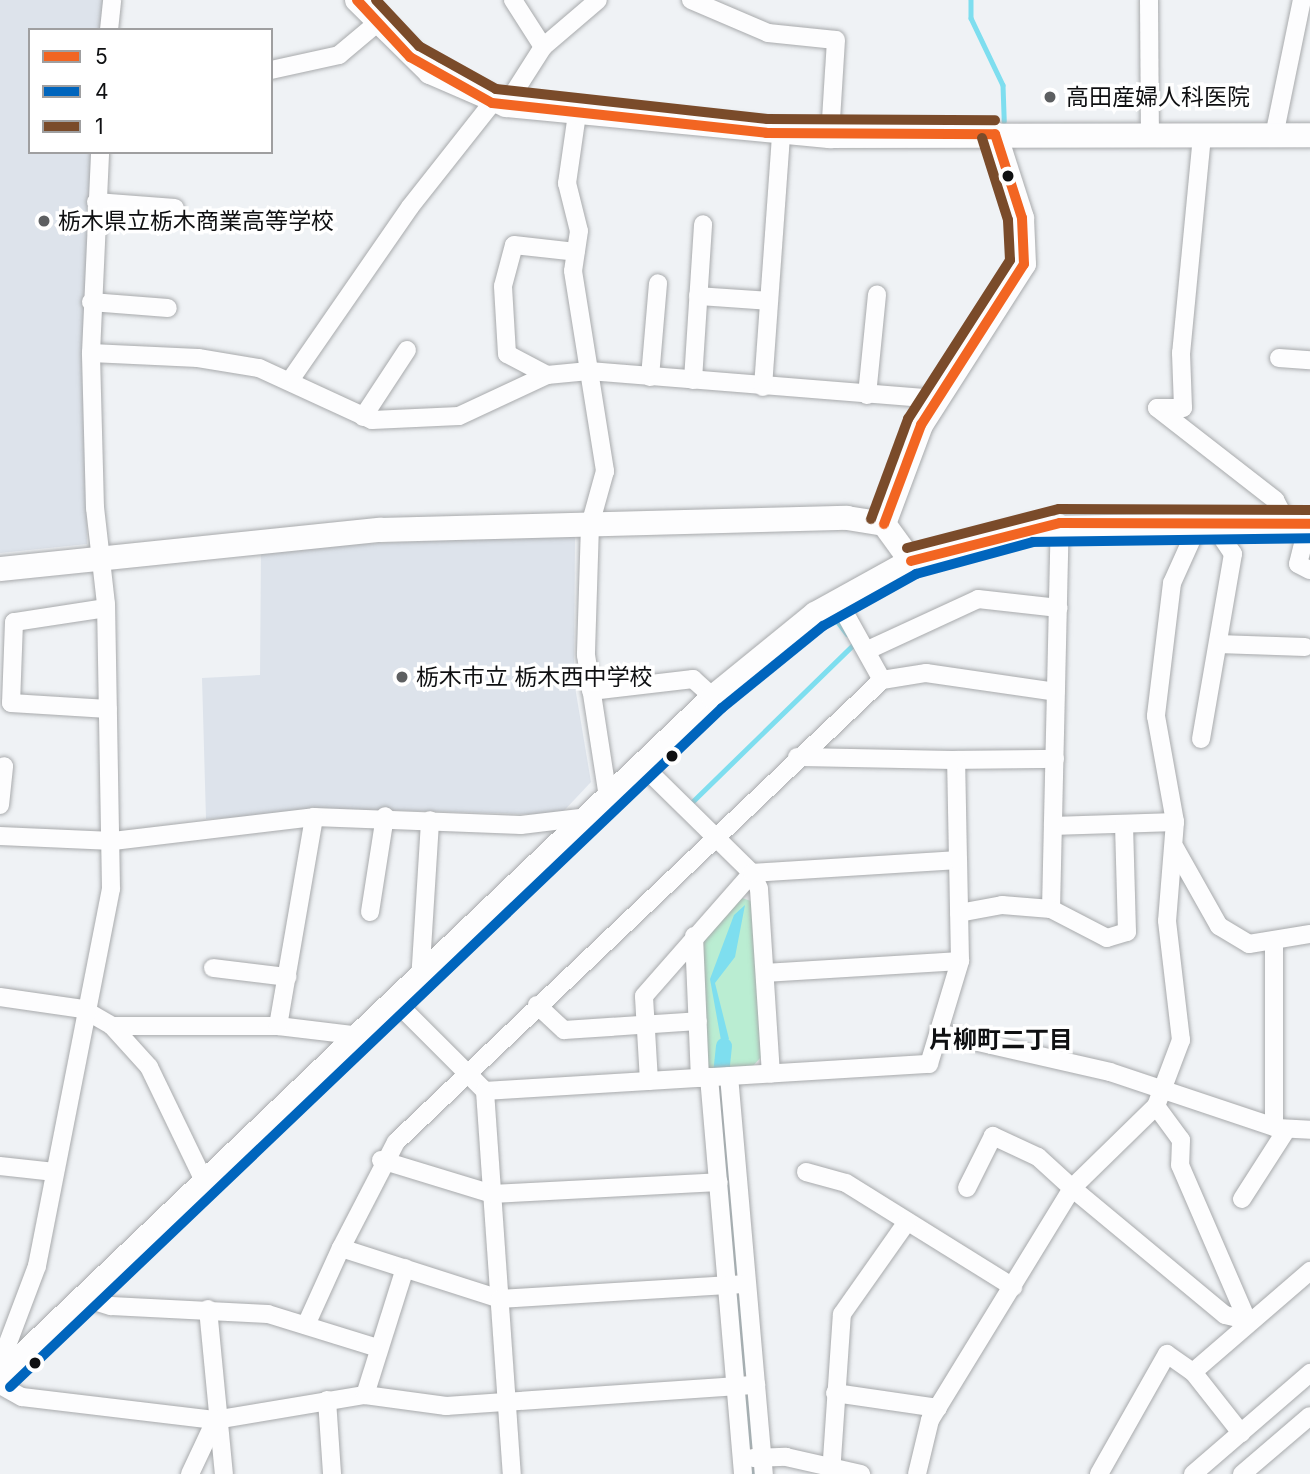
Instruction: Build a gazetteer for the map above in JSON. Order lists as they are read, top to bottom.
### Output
{
  "districts": ["片柳町二丁目"],
  "places": ["高田産婦人科医院", "栃木県立栃木商業高等学校", "栃木市立 栃木西中学校"],
  "lines": ["transit line 5", "transit line 1", "transit line 4"],
  "legend": ["5", "4", "1"]
}
